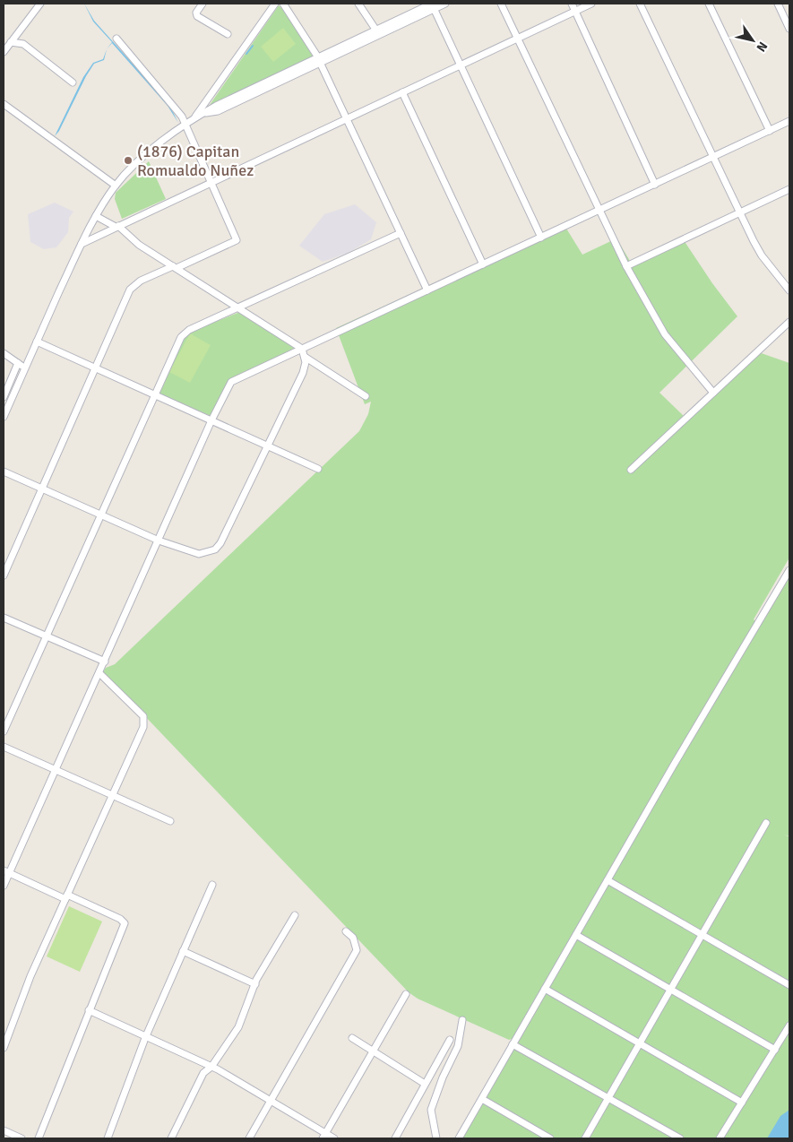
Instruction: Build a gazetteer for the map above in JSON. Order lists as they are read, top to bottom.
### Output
{
  "places": ["(1876) Capitan Romualdo Nuñez"],
  "north": "bottom right"
}
